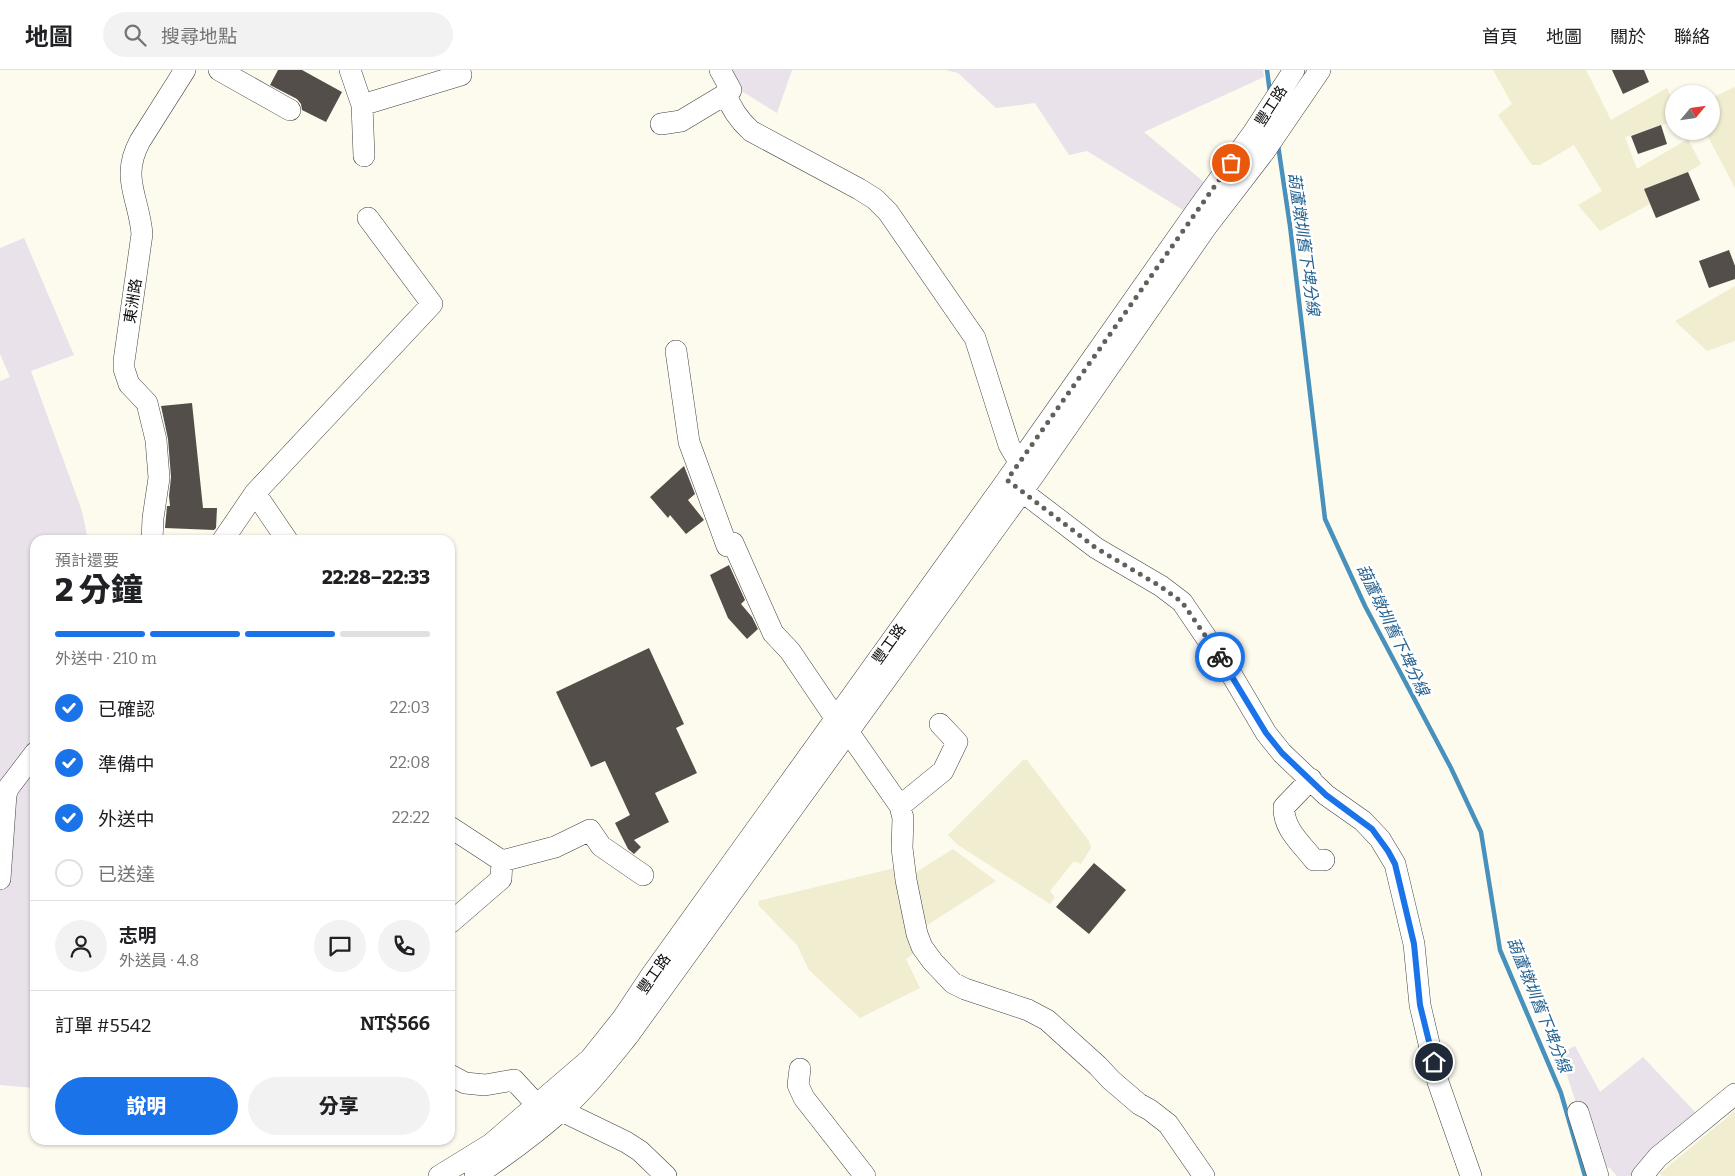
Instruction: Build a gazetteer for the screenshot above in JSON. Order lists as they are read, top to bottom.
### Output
{
  "streets": {
    "street": ["豐工路", "東洲路"]
  },
  "water": ["葫蘆墩圳舊下埤分線"],
  "north": "top right",
  "page": {
    "header": "地圖",
    "search": "搜尋地點",
    "nav": [
      "首頁",
      "地圖",
      "關於",
      "聯絡"
    ],
    "heading": ["2 分鐘", "預計還要", "22:28–22:33"],
    "panel": [
      "志明",
      "外送員 · 4.8",
      "訂單 #5542",
      "NT$566"
    ],
    "bar": "外送中 · 210 m",
    "list": [
      ["已確認", "22:03"],
      ["準備中", "22:08"],
      ["外送中", "22:22"],
      "已送達"
    ],
    "buttons": ["說明", "分享"]
  }
}
